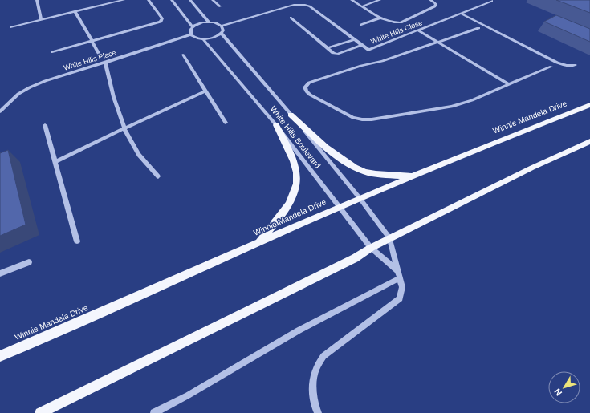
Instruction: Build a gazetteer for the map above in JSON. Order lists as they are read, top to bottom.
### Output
{
  "streets": {
    "main road": ["Winnie Mandela Drive"],
    "street": ["White Hills Close", "White Hills Place", "White Hills Boulevard"]
  },
  "crossings": [
    ["Winnie Mandela Drive", "White Hills Boulevard"]
  ],
  "north": "bottom left"
}
